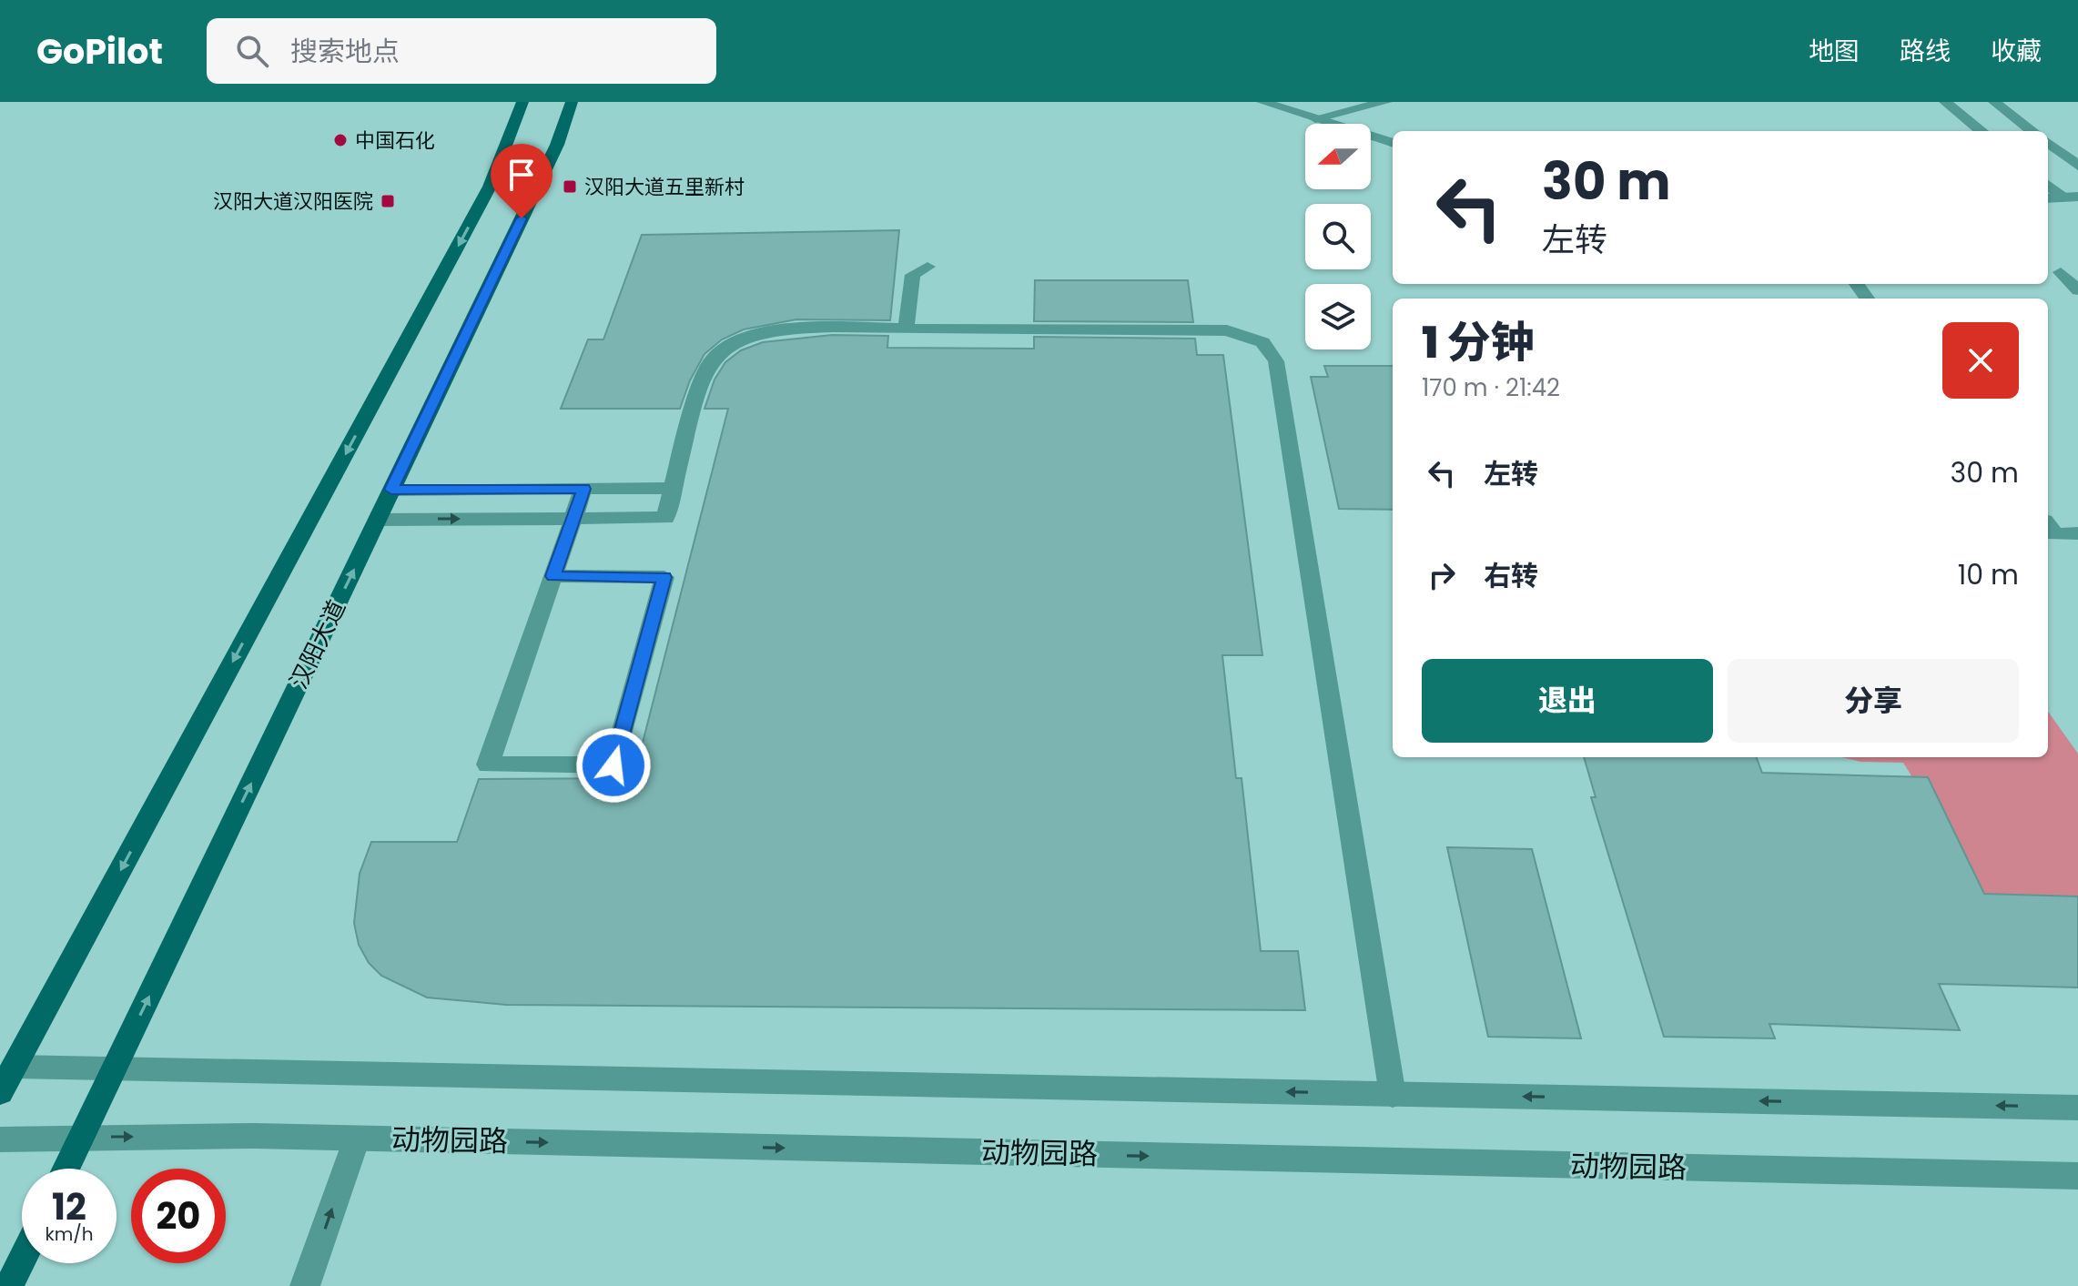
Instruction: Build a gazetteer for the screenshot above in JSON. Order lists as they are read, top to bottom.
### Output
{
  "streets": {
    "main road": ["汉阳大道"],
    "street": ["动物园路"]
  },
  "crossings": [
    ["汉阳大道", "动物园路"]
  ],
  "places": {
    "other": ["中国石化"],
    "transit": ["汉阳大道五里新村", "汉阳大道汉阳医院"]
  },
  "north": "left",
  "page": {
    "header": "GoPilot",
    "search": "搜索地点",
    "nav": ["地图", "路线", "收藏"],
    "turn": ["30 m", "左转"],
    "heading": ["1 分钟", "170 m · 21:42"],
    "list": [
      {
        "name": "左转",
        "value": "30 m"
      },
      {
        "name": "右转",
        "value": "10 m"
      }
    ],
    "buttons": ["退出", "分享"],
    "speed": "12 km/h",
    "limit": "20"
  }
}
